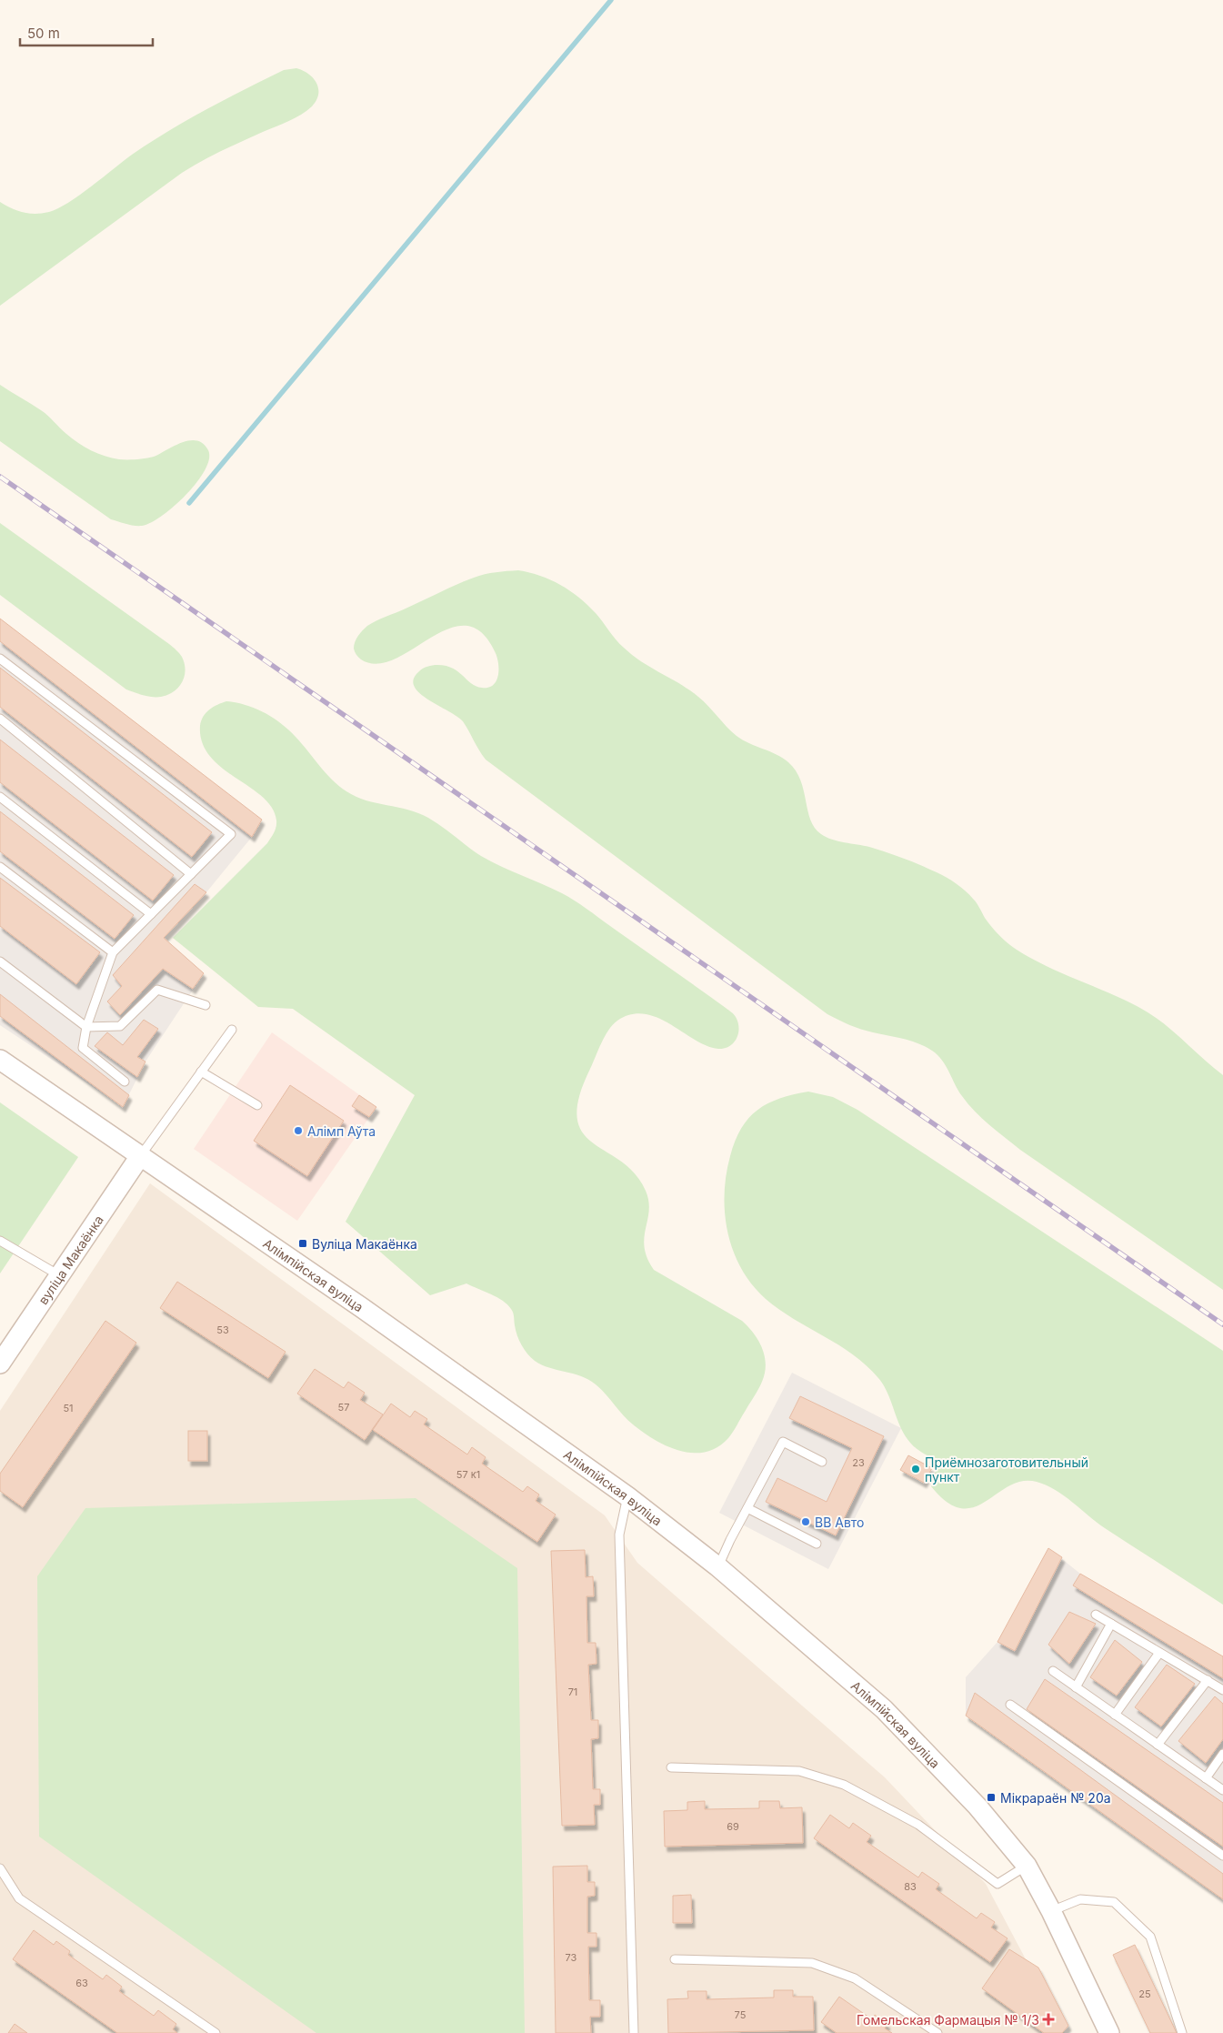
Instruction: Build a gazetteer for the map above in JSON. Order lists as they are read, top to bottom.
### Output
{
  "streets": {
    "street": ["вуліца Макаёнка", "Алімпійская вуліца"]
  },
  "crossings": [
    ["вуліца Макаёнка", "Алімпійская вуліца"]
  ],
  "places": {
    "other": ["Алімп Аўта", "Приёмнозаготовительный пункт", "ВВ Авто"],
    "transit": ["Вуліца Макаёнка", "Мікрараён № 20а"],
    "health": ["Гомельская Фармацыя № 1/3"]
  },
  "house_numbers": [
    "53",
    "57",
    "51",
    "23",
    "57 к1",
    "71",
    "69",
    "83",
    "73",
    "63",
    "25",
    "75"
  ],
  "scale_bar": "50 m"
}
